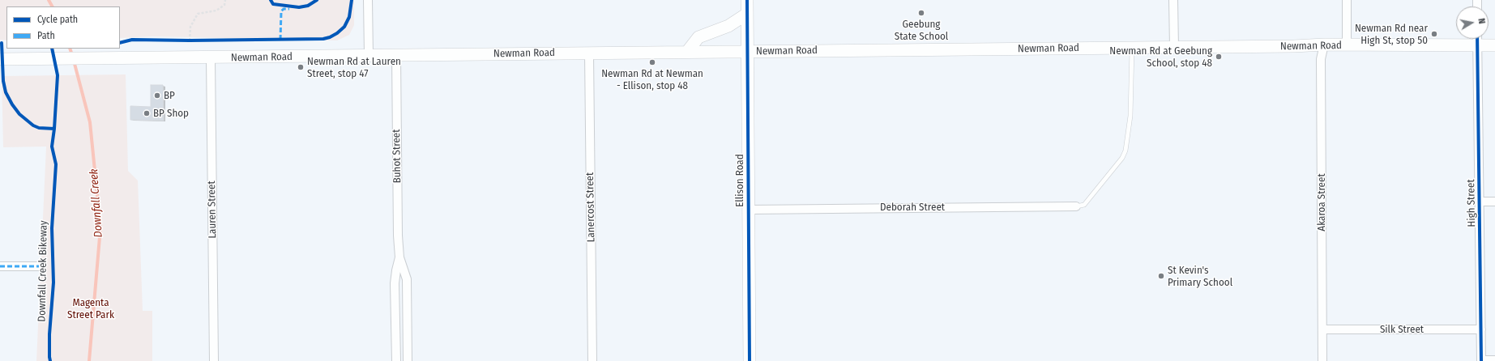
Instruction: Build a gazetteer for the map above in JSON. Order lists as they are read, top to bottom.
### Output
{
  "streets": {
    "main road": ["Newman Road", "Ellison Road"],
    "street": [
      "Buhot Street",
      "Akaroa Street",
      "High Street",
      "Lanercost Street",
      "Deborah Street",
      "Lauren Street",
      "Silk Street"
    ],
    "cycle path": ["Downfall Creek Bikeway"]
  },
  "crossings": [
    ["Newman Road", "Buhot Street"],
    ["Newman Road", "Ellison Road"],
    ["Newman Road", "Akaroa Street"],
    ["Newman Road", "High Street"],
    ["Newman Road", "Lanercost Street"],
    ["Newman Road", "Lauren Street"],
    ["Ellison Road", "Deborah Street"],
    ["Akaroa Street", "Silk Street"],
    ["High Street", "Silk Street"]
  ],
  "water": ["Downfall Creek"],
  "parks": ["Magenta Street Park"],
  "places": [
    "Geebung State School",
    "Newman Rd near High St, stop 50",
    "Newman Rd at Geebung School, stop 48",
    "Newman Rd at Newman - Ellison, stop 48",
    "Newman Rd at Lauren Street, stop 47",
    "BP",
    "BP Shop",
    "St Kevin's Primary School"
  ],
  "legend": ["Cycle path", "Path"],
  "north": "right"
}
